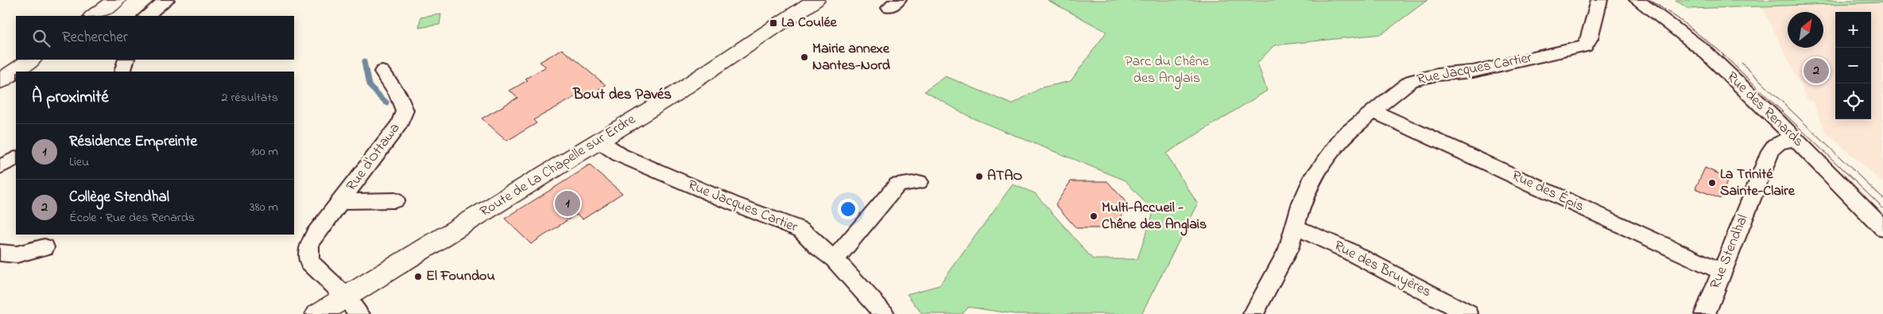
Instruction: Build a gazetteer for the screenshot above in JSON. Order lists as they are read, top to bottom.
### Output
{
  "streets": {
    "street": [
      "Rue Jacques Cartier",
      "Rue des Renards",
      "Rue d'Ottawa",
      "Route de La Chapelle sur Erdre",
      "Rue des Épis",
      "Rue Stendhal",
      "Rue des Bruyères"
    ]
  },
  "crossings": [
    ["Rue Jacques Cartier", "Route de La Chapelle sur Erdre"],
    ["Rue Jacques Cartier", "Rue des Épis"],
    ["Rue Jacques Cartier", "Rue des Bruyères"],
    ["Rue des Renards", "Rue Stendhal"],
    ["Rue d'Ottawa", "Route de La Chapelle sur Erdre"],
    ["Rue des Épis", "Rue Stendhal"]
  ],
  "districts": ["Bout des Pavés"],
  "parks": ["Parc du Chêne des Anglais"],
  "places": {
    "transit": ["La Coulée"],
    "other": [
      "Mairie annexe Nantes-Nord",
      "ATAO",
      "La Trinité Sainte-Claire",
      "Multi-Accueil - Chêne des Anglais",
      "El Foundou"
    ]
  },
  "north": "top right",
  "page": {
    "map_buttons": ["+", "−"],
    "search": "Rechercher",
    "pins": ["2", "1"],
    "heading": ["À proximité", "2 résultats"],
    "list": [
      {
        "mark": "1",
        "name": "Résidence Empreinte",
        "note": "Lieu",
        "value": "100 m"
      },
      {
        "mark": "2",
        "name": "Collège Stendhal",
        "note": "École · Rue des Renards",
        "value": "380 m"
      }
    ]
  }
}
